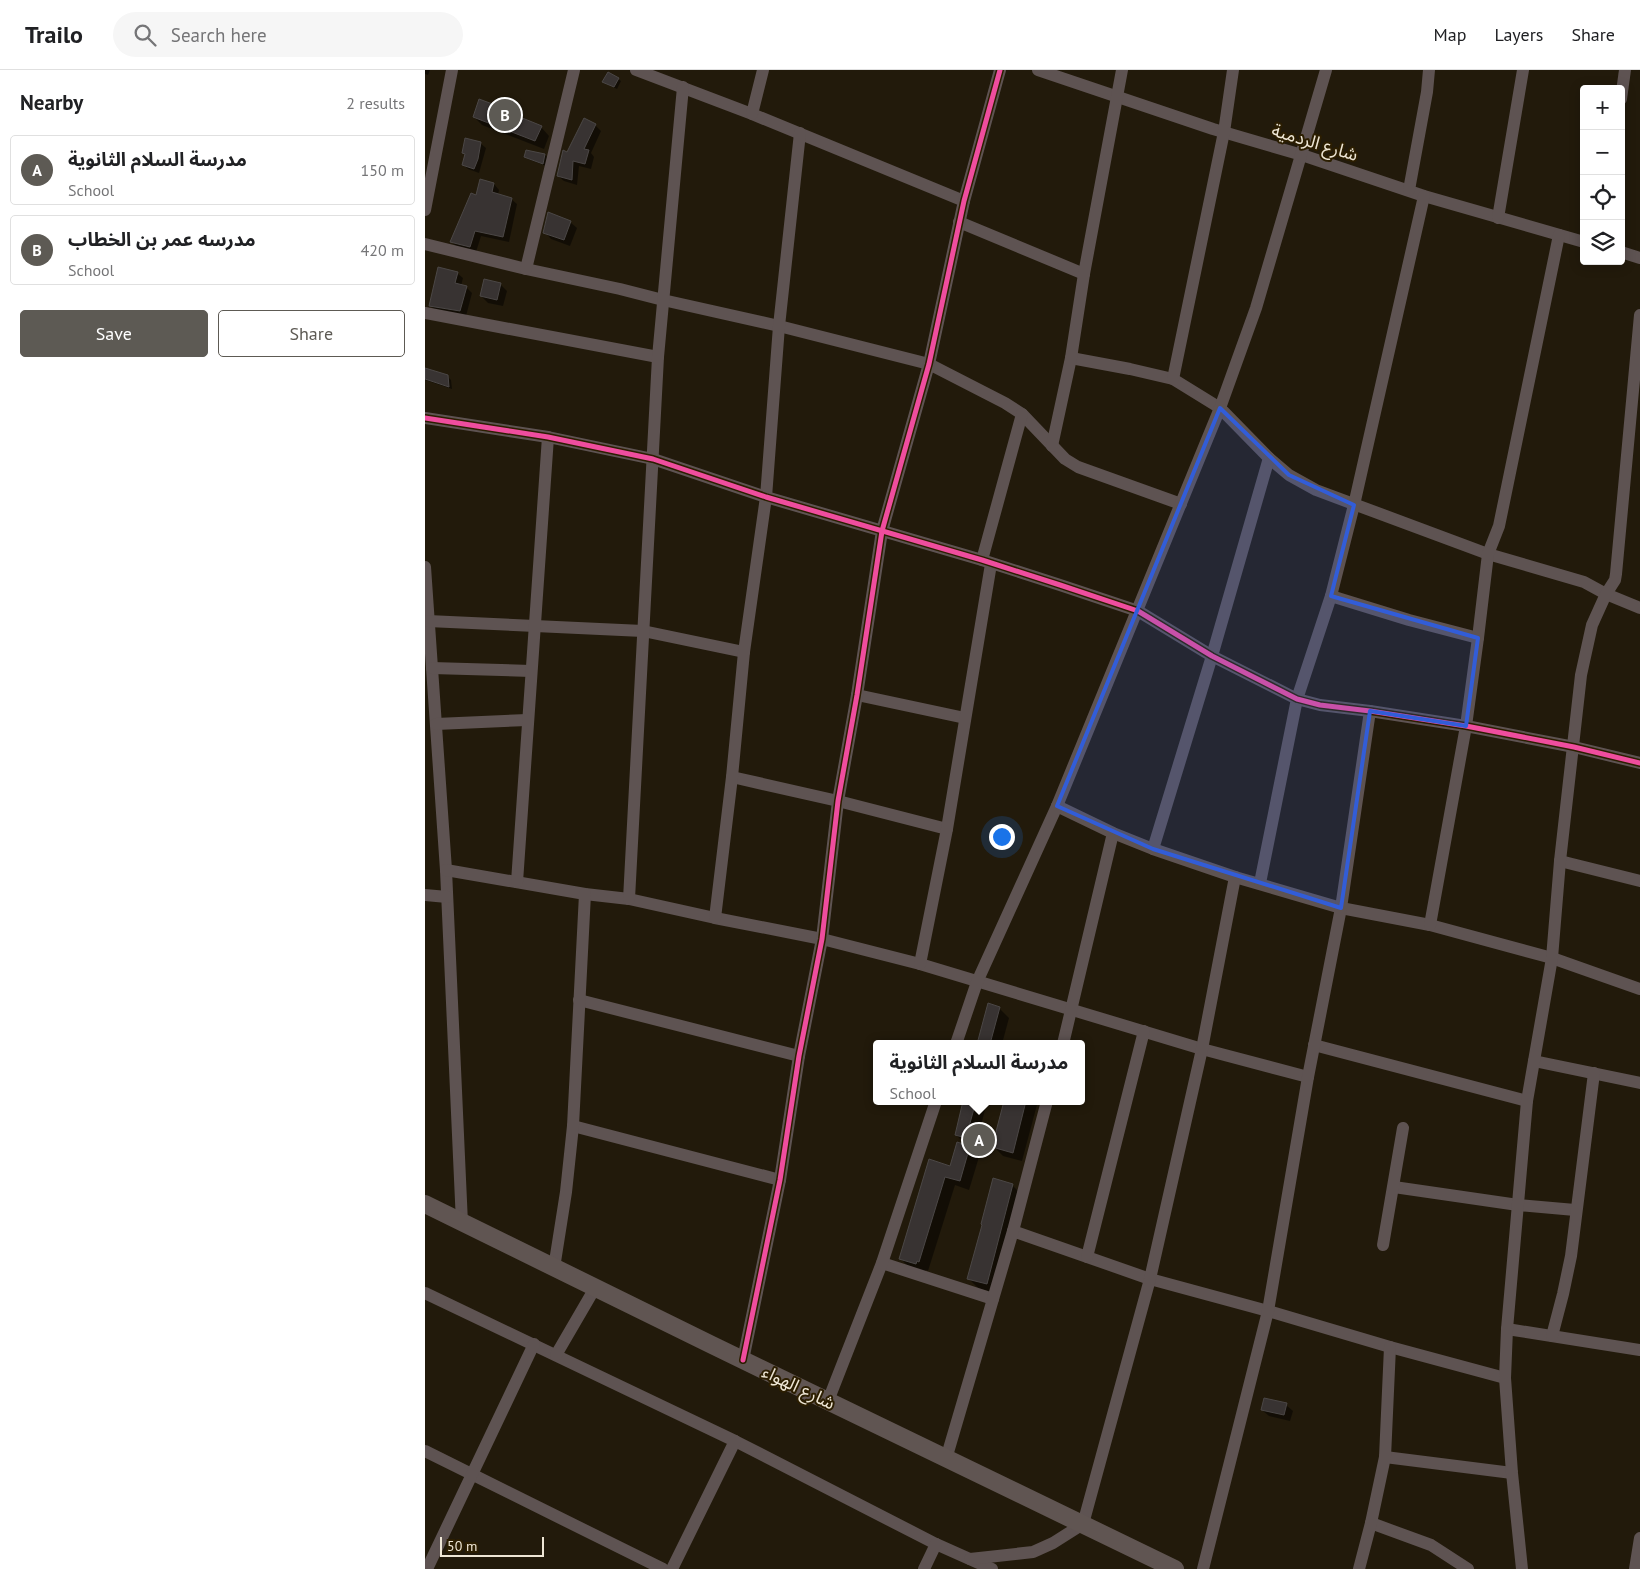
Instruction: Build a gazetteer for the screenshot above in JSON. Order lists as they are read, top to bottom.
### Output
{
  "streets": {
    "street": ["شارع الردمية", "شارع الهواء"]
  },
  "scale_bar": "50 m",
  "page": {
    "header": "Trailo",
    "search": "Search here",
    "nav": ["Map", "Layers", "Share"],
    "heading": ["Nearby", "2 results"],
    "map_buttons": ["+", "−"],
    "pins": ["B", "A"],
    "list": [
      {
        "mark": "A",
        "name": "مدرسة السلام الثانوية",
        "note": "School",
        "value": "150 m"
      },
      {
        "mark": "B",
        "name": "مدرسه عمر بن الخطاب",
        "note": "School",
        "value": "420 m"
      }
    ],
    "buttons": ["Save", "Share"],
    "popup": ["مدرسة السلام الثانوية", "School"],
    "scale": "50 m"
  }
}
